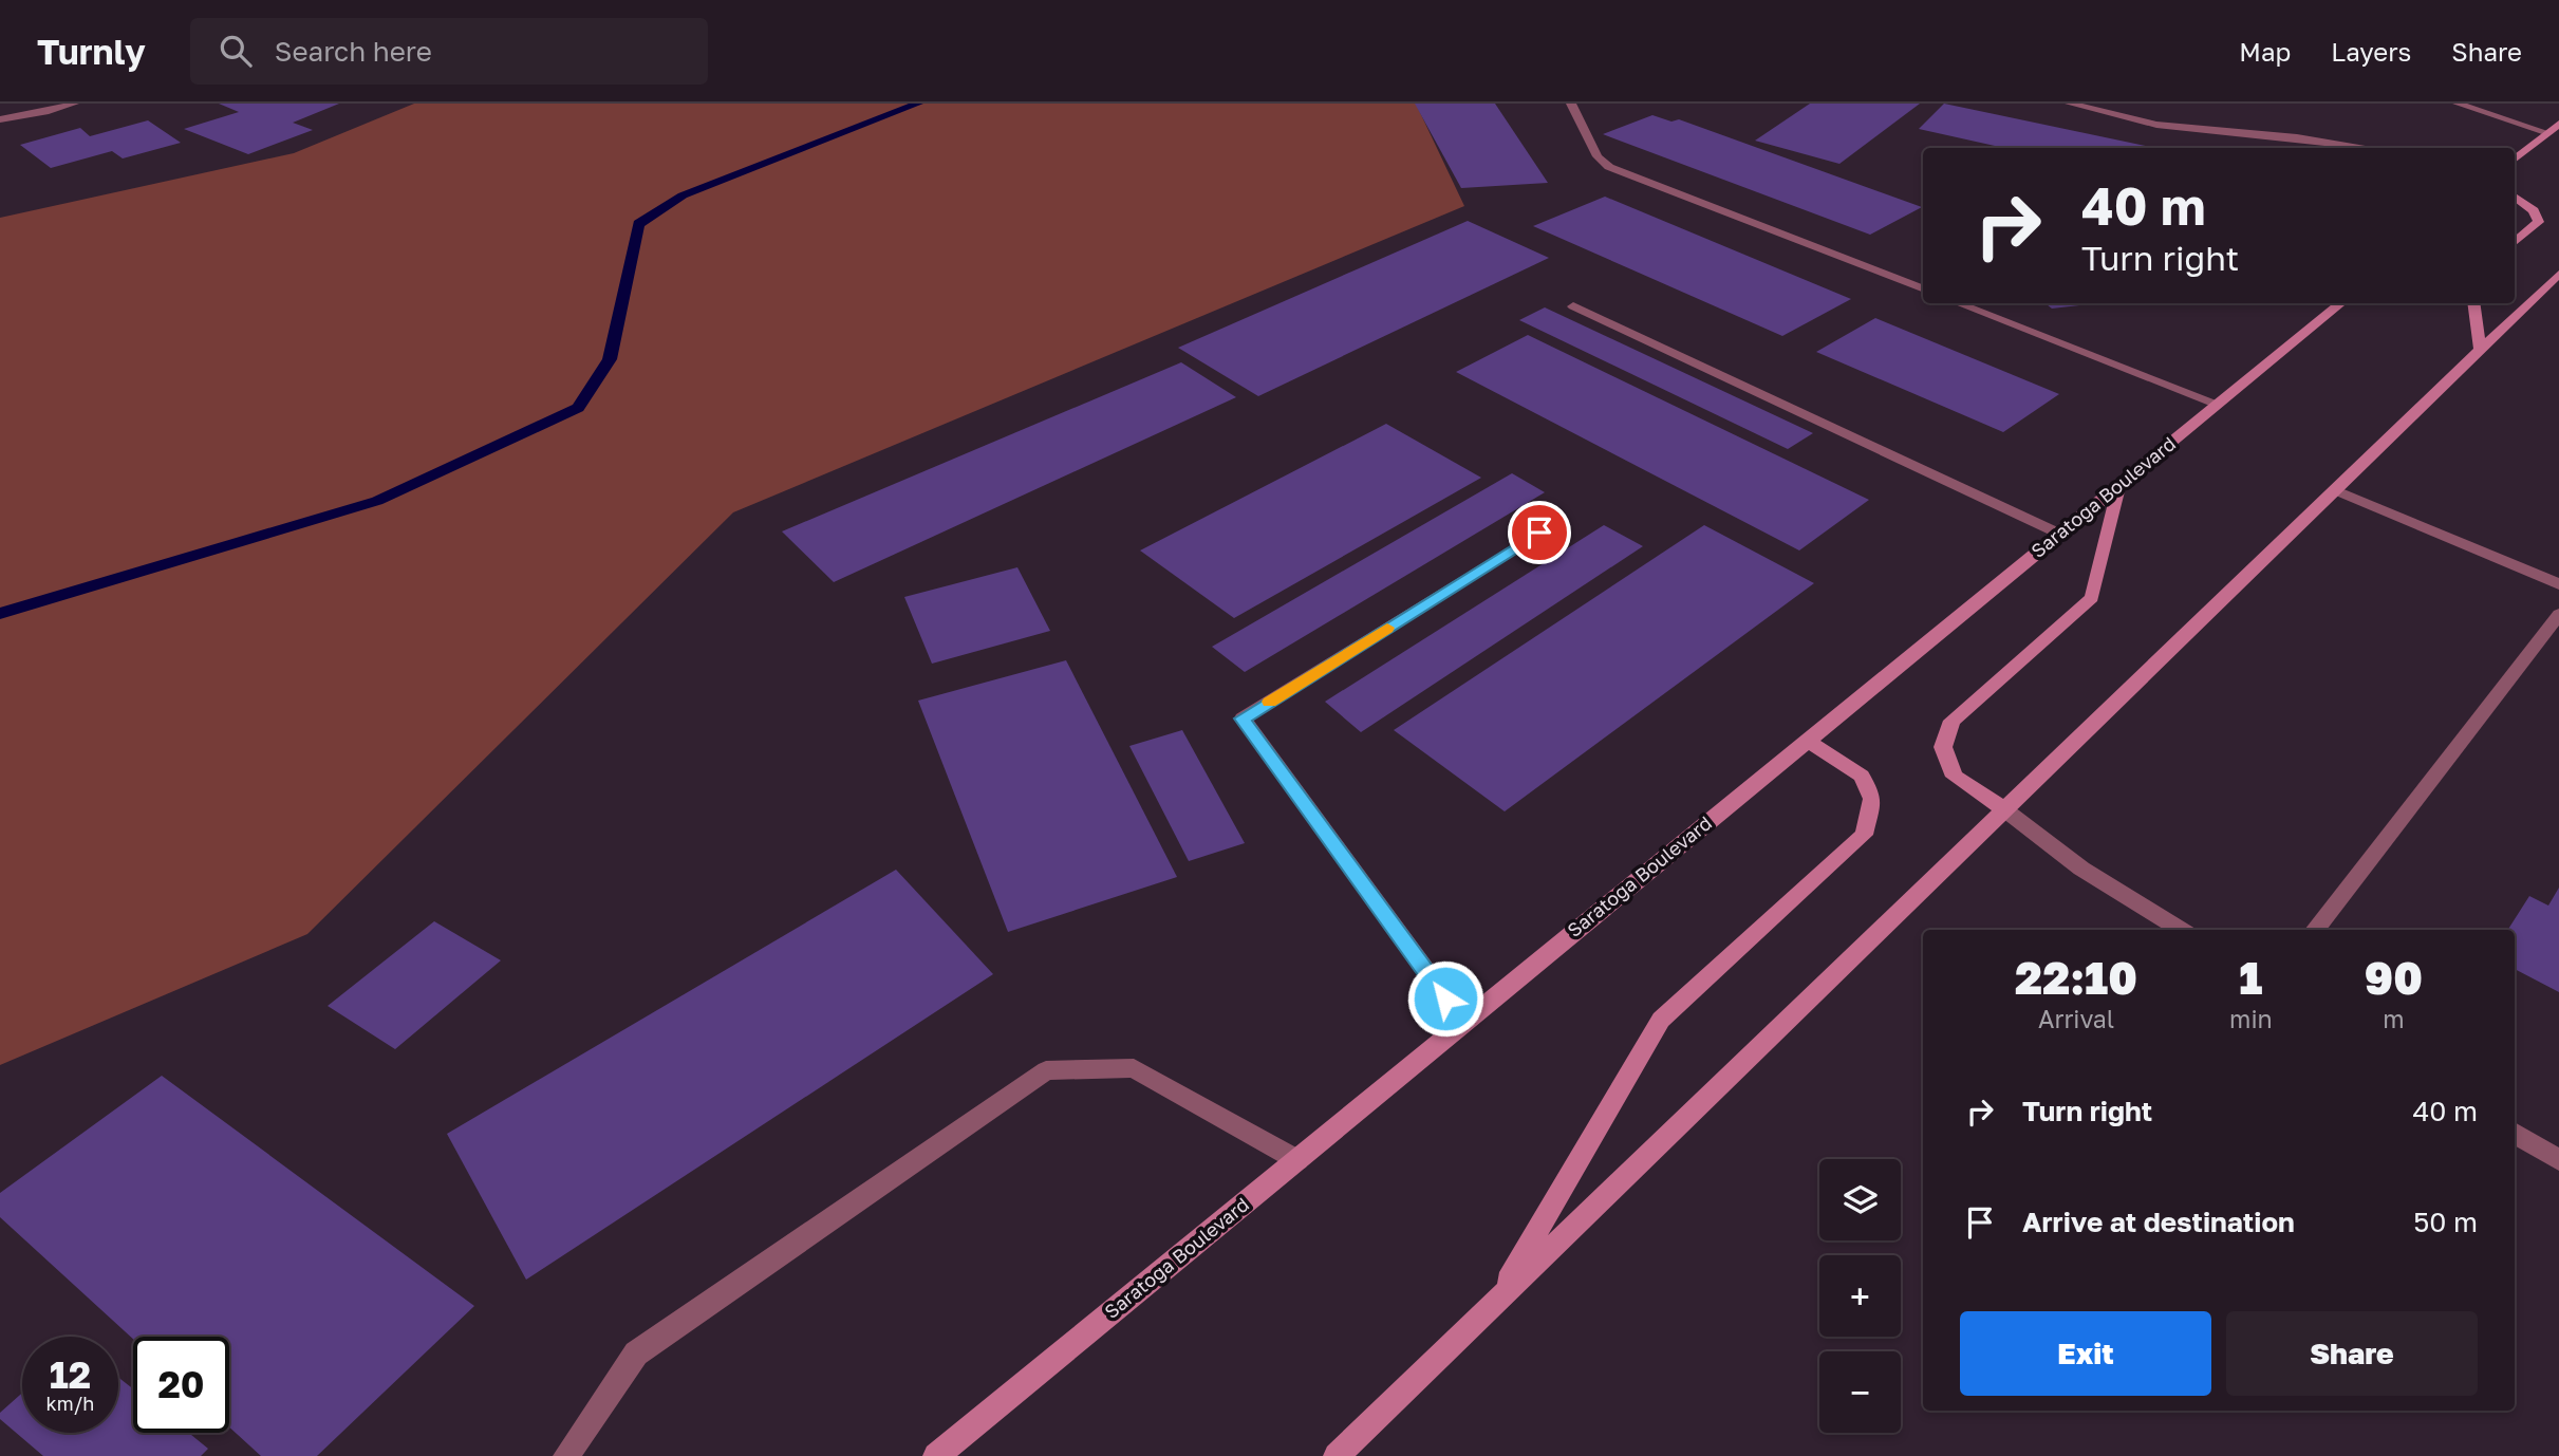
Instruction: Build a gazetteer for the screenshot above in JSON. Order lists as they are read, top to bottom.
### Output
{
  "streets": {
    "main road": ["Saratoga Boulevard"]
  },
  "page": {
    "header": "Turnly",
    "search": "Search here",
    "nav": ["Map", "Layers", "Share"],
    "turn": ["40 m", "Turn right"],
    "eta": [
      "22:10",
      "Arrival",
      "1",
      "min",
      "90",
      "m"
    ],
    "list": [
      {
        "name": "Turn right",
        "value": "40 m"
      },
      {
        "name": "Arrive at destination",
        "value": "50 m"
      }
    ],
    "map_buttons": ["+", "−"],
    "buttons": ["Exit", "Share"],
    "speed": "12 km/h",
    "limit": "20"
  }
}
